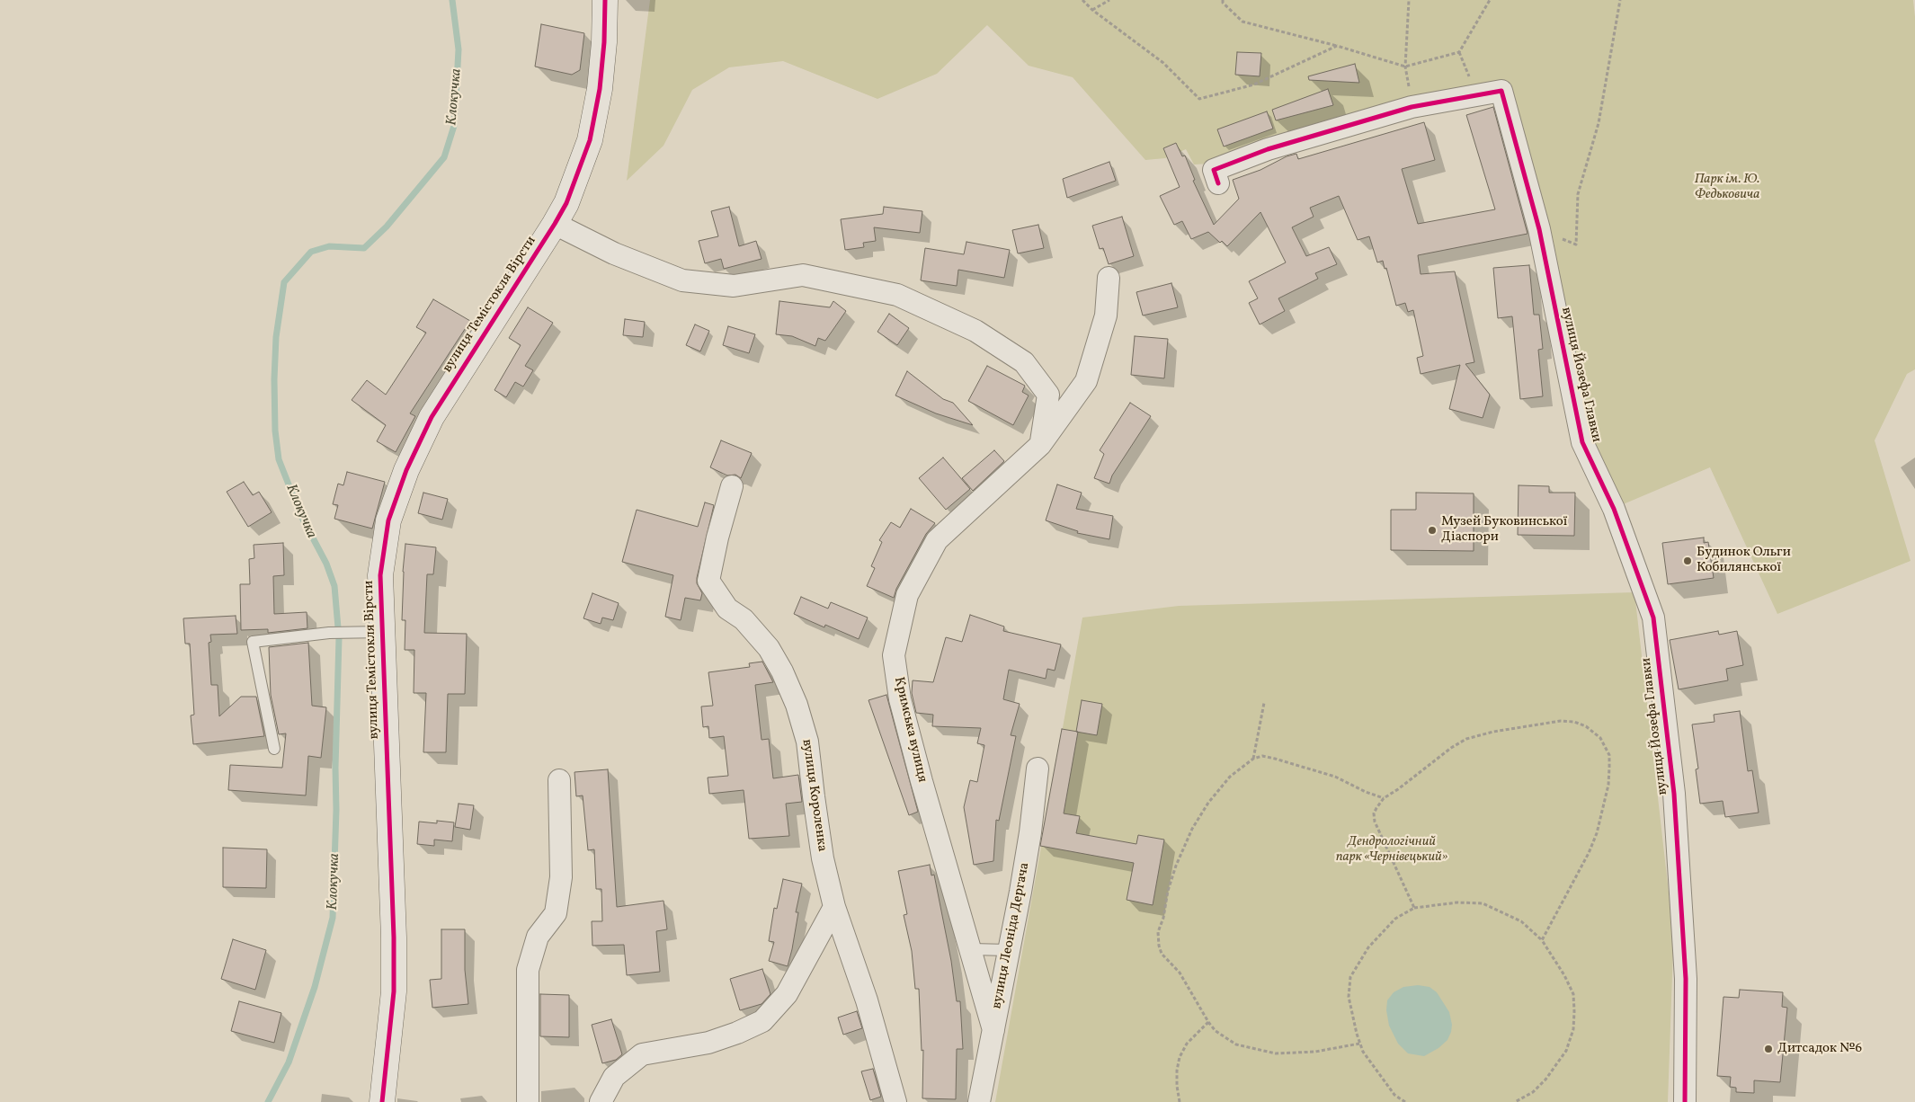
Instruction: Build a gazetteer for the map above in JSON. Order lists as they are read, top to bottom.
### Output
{
  "streets": {
    "street": [
      "вулиця Темістокля Вірсти",
      "вулиця Йозефа Главки",
      "Кримська вулиця",
      "вулиця Короленка",
      "вулиця Леоніда Дергача"
    ]
  },
  "crossings": [
    ["Кримська вулиця", "вулиця Леоніда Дергача"]
  ],
  "water": ["Клокучка"],
  "parks": ["Парк ім. Ю. Федьковича", "Дендрологічний парк «Чернівецький»"],
  "places": ["Музей Буковинської Діаспори", "Будинок Ольги Кобилянської", "Дитсадок №6"]
}
